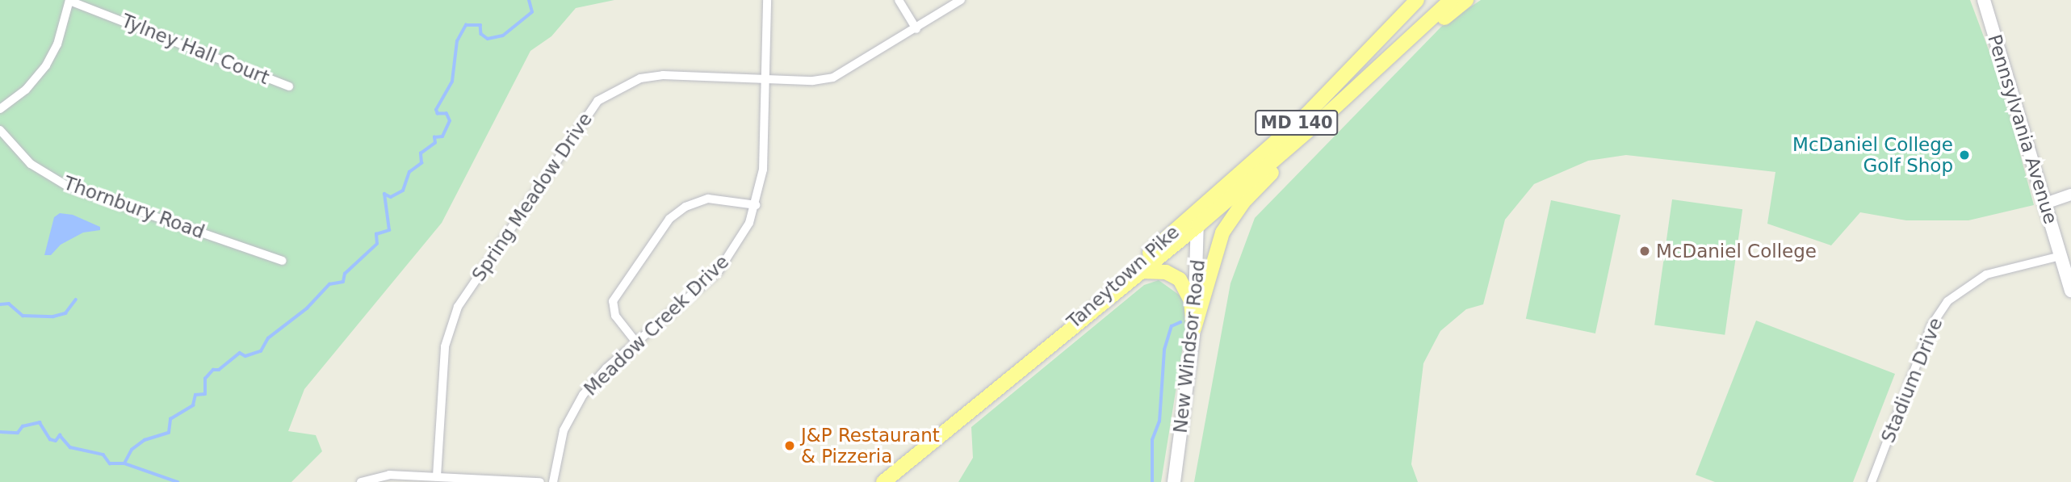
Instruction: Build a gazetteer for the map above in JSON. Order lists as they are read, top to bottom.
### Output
{
  "streets": {
    "highway": ["MD 140", "Taneytown Pike"],
    "main road": ["Pennsylvania Avenue", "New Windsor Road"],
    "street": [
      "Tylney Hall Court",
      "Spring Meadow Drive",
      "Thornbury Road",
      "Meadow Creek Drive",
      "Stadium Drive"
    ]
  },
  "crossings": [
    ["MD 140", "Taneytown Pike"],
    ["MD 140", "New Windsor Road"],
    ["Pennsylvania Avenue", "Stadium Drive"],
    ["Spring Meadow Drive", "Meadow Creek Drive"],
    ["Taneytown Pike", "New Windsor Road"]
  ],
  "places": ["McDaniel College Golf Shop", "McDaniel College", "J&P Restaurant & Pizzeria"]
}
